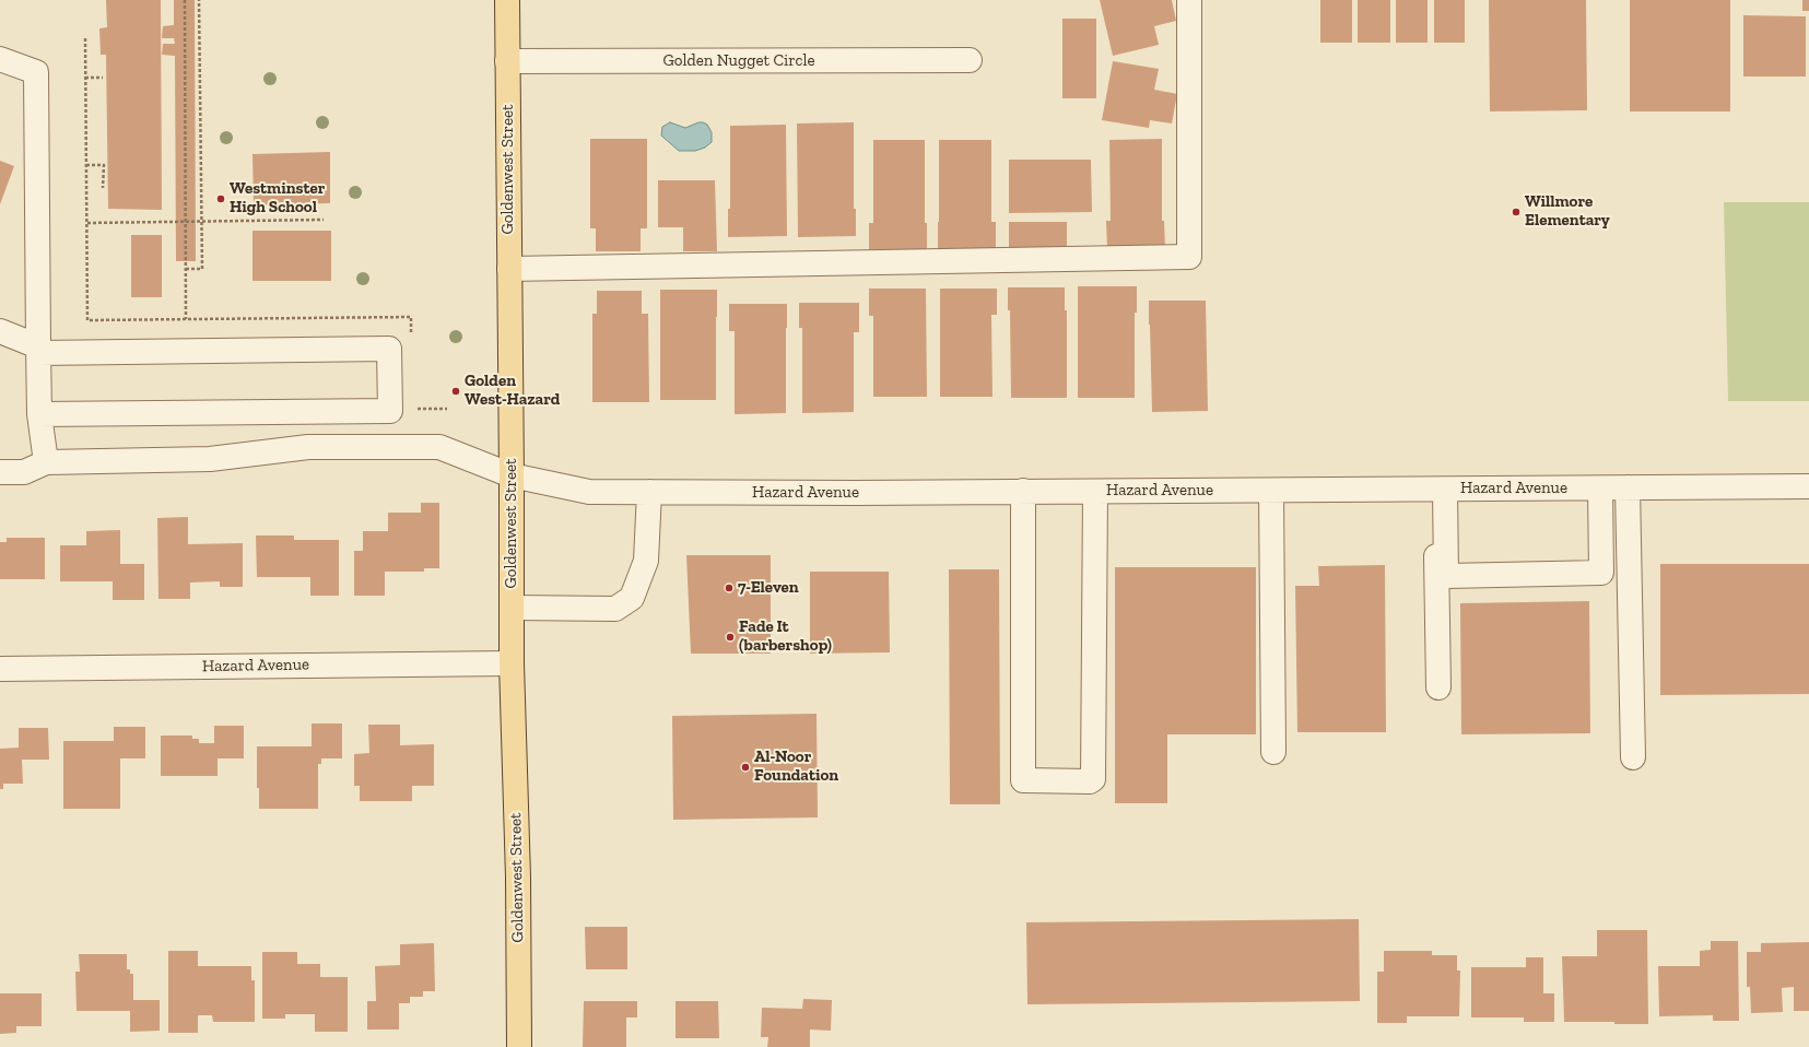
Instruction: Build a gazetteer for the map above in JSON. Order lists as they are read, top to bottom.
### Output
{
  "streets": {
    "main road": ["Goldenwest Street"],
    "street": ["Golden Nugget Circle", "Hazard Avenue"]
  },
  "crossings": [
    ["Golden Nugget Circle", "Goldenwest Street"],
    ["Goldenwest Street", "Hazard Avenue"]
  ],
  "places": [
    "Westminster High School",
    "Willmore Elementary",
    "Golden West-Hazard",
    "7-Eleven",
    "Fade It (barbershop)",
    "Al-Noor Foundation"
  ]
}
